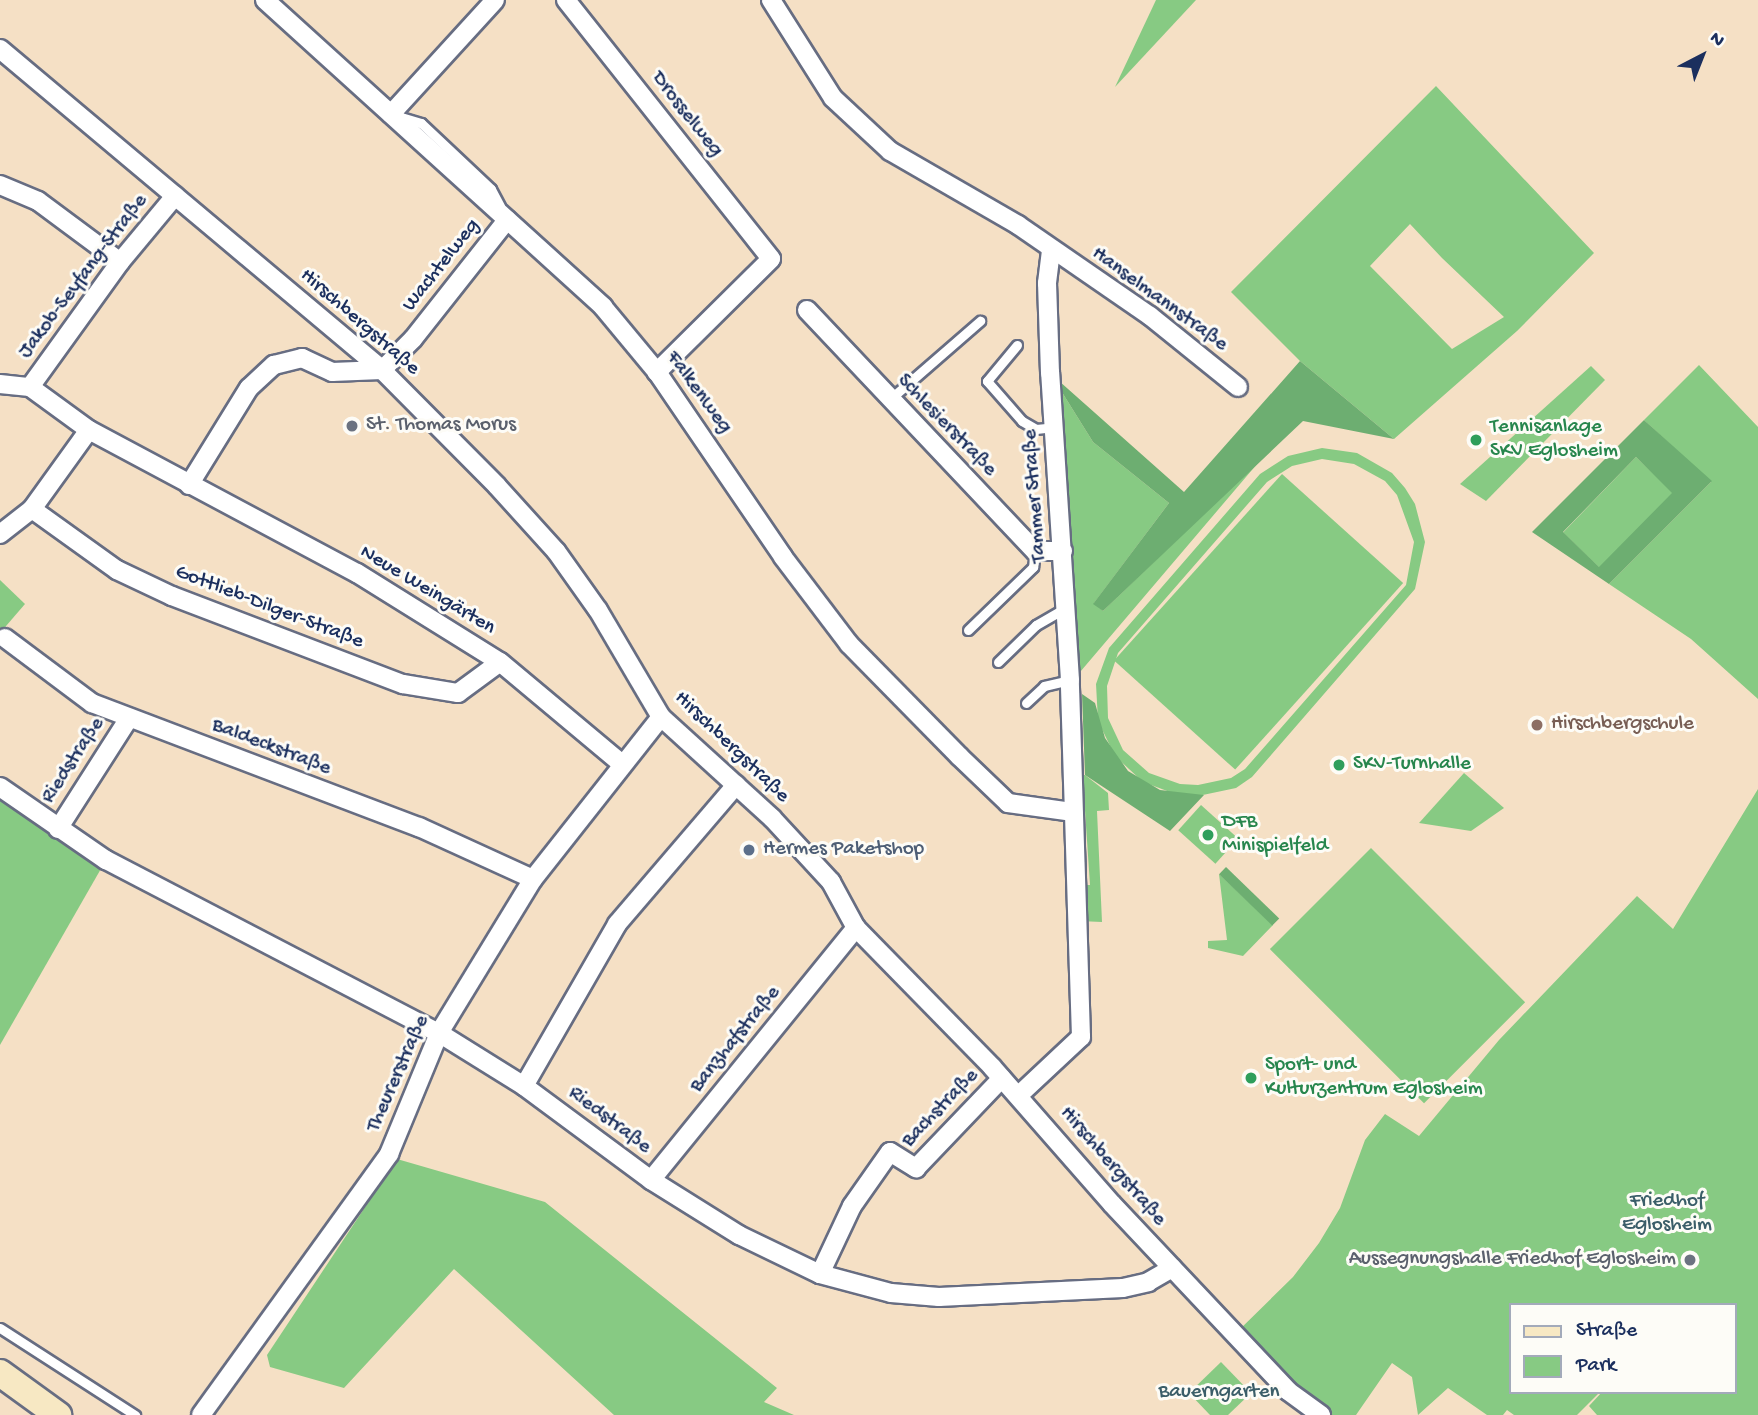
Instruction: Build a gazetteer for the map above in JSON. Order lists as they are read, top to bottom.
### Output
{
  "streets": {
    "street": [
      "Drosselweg",
      "Wachtelweg",
      "Jakob-Seyfang-Straße",
      "Hanselmannstraße",
      "Hirschbergstraße",
      "Falkenweg",
      "Schlesierstraße",
      "Tammer Straße",
      "Neue Weingärten",
      "Gottlieb-Dilger-Straße",
      "Baldeckstraße",
      "Riedstraße",
      "Banzhafstraße",
      "Theurerstraße",
      "Bachstraße"
    ]
  },
  "crossings": [
    ["Drosselweg", "Falkenweg"],
    ["Wachtelweg", "Hirschbergstraße"],
    ["Wachtelweg", "Falkenweg"],
    ["Jakob-Seyfang-Straße", "Hirschbergstraße"],
    ["Jakob-Seyfang-Straße", "Neue Weingärten"],
    ["Hanselmannstraße", "Tammer Straße"],
    ["Hirschbergstraße", "Tammer Straße"],
    ["Hirschbergstraße", "Riedstraße"],
    ["Hirschbergstraße", "Banzhafstraße"],
    ["Hirschbergstraße", "Theurerstraße"],
    ["Hirschbergstraße", "Bachstraße"],
    ["Falkenweg", "Tammer Straße"],
    ["Neue Weingärten", "Gottlieb-Dilger-Straße"],
    ["Neue Weingärten", "Theurerstraße"],
    ["Baldeckstraße", "Riedstraße"],
    ["Baldeckstraße", "Theurerstraße"],
    ["Riedstraße", "Banzhafstraße"],
    ["Riedstraße", "Theurerstraße"],
    ["Riedstraße", "Bachstraße"]
  ],
  "parks": ["Friedhof Eglosheim", "Bauerngarten"],
  "places": [
    "St. Thomas Morus",
    "Tennisanlage SKV Eglosheim",
    "Hirschbergschule",
    "SKV-Turnhalle",
    "DFB Minispielfeld",
    "Hermes Paketshop",
    "Sport- und Kulturzentrum Eglosheim",
    "Aussegnungshalle Friedhof Eglosheim"
  ],
  "legend": ["Straße", "Park"],
  "north": "top right"
}
